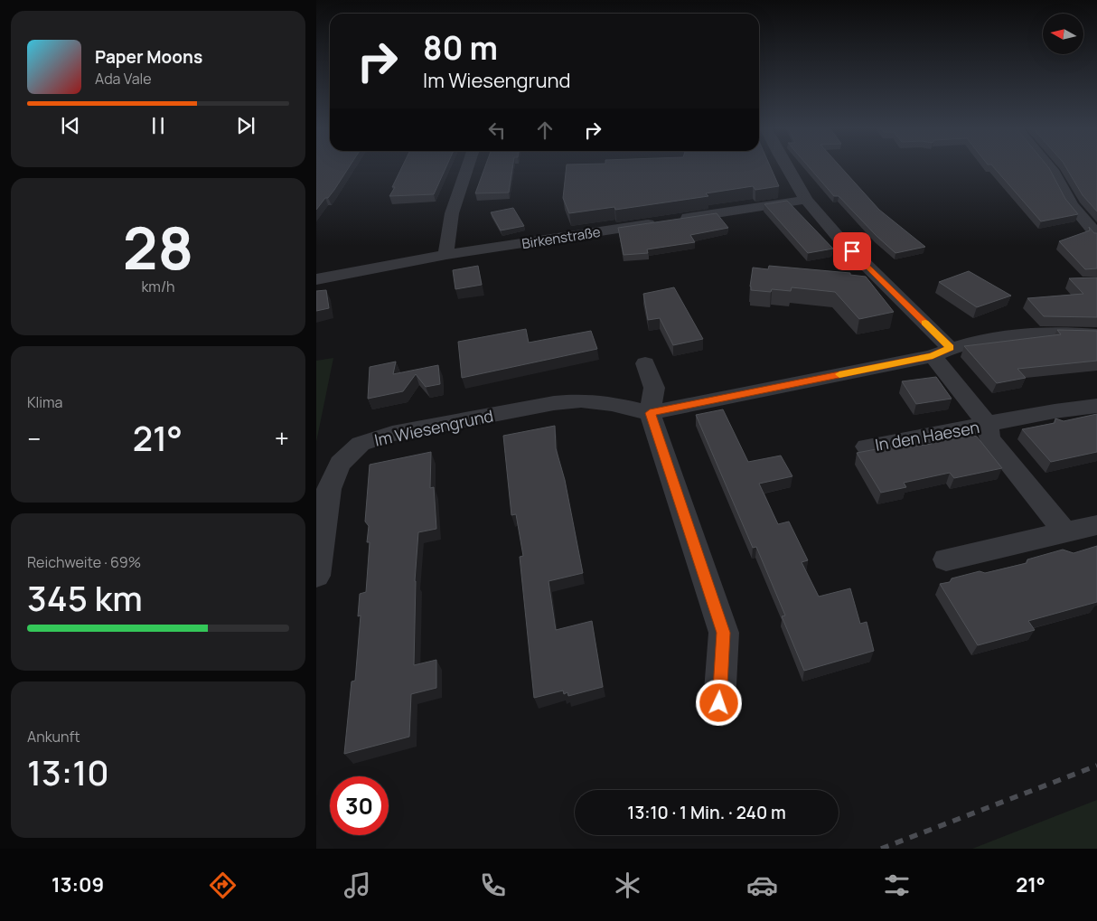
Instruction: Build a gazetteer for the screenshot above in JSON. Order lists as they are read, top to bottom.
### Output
{
  "streets": {
    "street": ["Birkenstraße", "Im Wiesengrund", "In den Haesen"]
  },
  "crossings": [
    ["Birkenstraße", "In den Haesen"],
    ["Im Wiesengrund", "In den Haesen"]
  ],
  "north": "left",
  "page": {
    "turn": ["80 m", "Im Wiesengrund"],
    "song": ["Paper Moons", "Ada Vale"],
    "tile": [
      ["28", "km/h"],
      "Klima",
      ["Reichweite · 69%", "345 km"],
      ["Ankunft", "13:10"]
    ],
    "heat": ["−", "21°", "+"],
    "limit": "30",
    "trip": "13:10 · 1 Min. · 240 m",
    "tabs": ["13:09", "21°"]
  }
}
